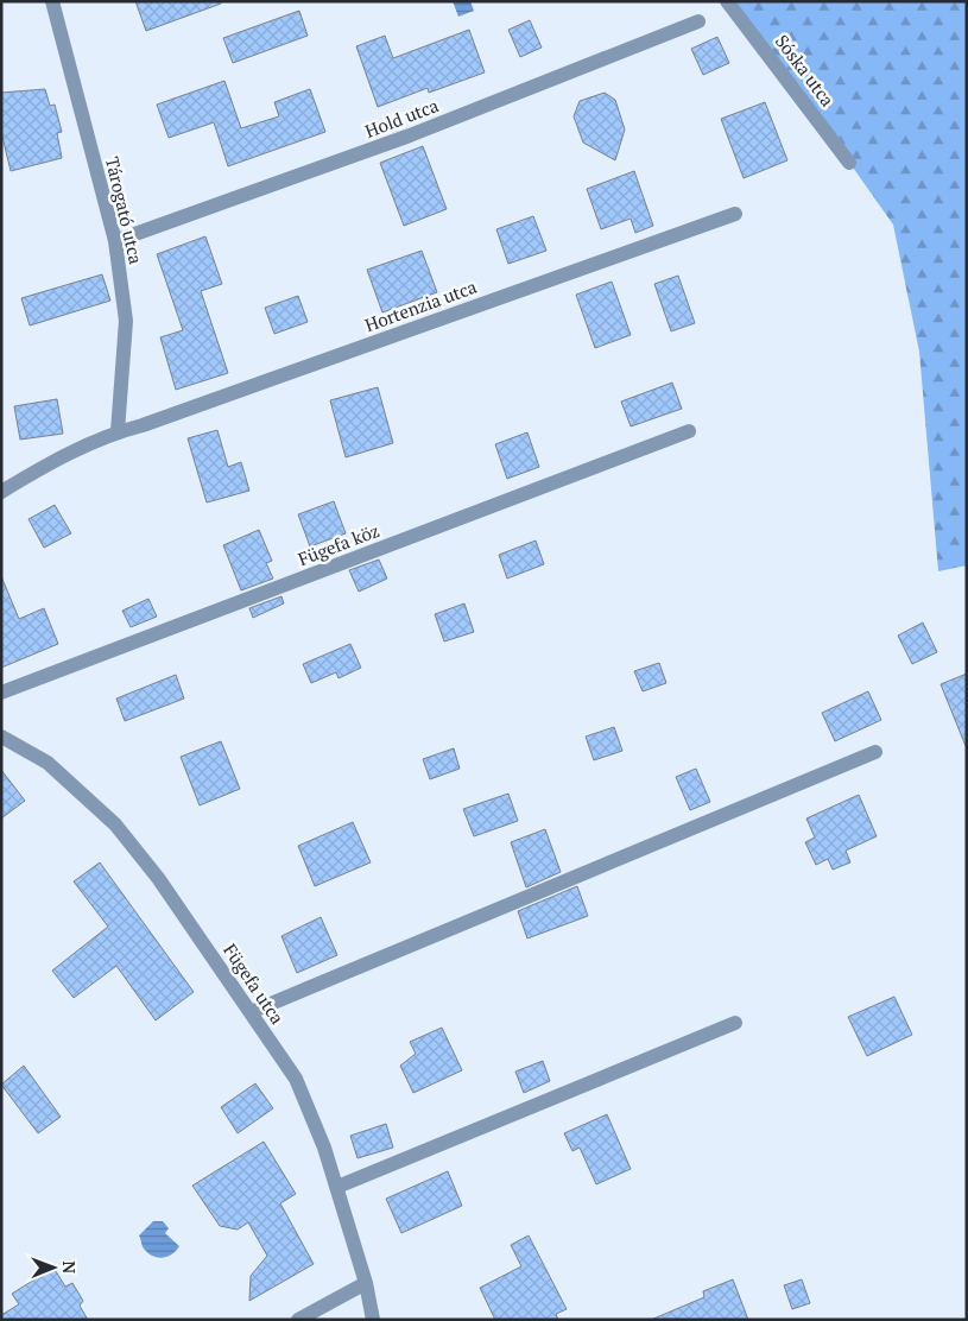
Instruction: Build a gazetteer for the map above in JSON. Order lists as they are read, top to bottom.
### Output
{
  "streets": {
    "street": [
      "Sóska utca",
      "Hold utca",
      "Tárogató utca",
      "Hortenzia utca",
      "Fügefa köz",
      "Fügefa utca"
    ]
  },
  "crossings": [
    ["Hold utca", "Tárogató utca"],
    ["Tárogató utca", "Hortenzia utca"]
  ],
  "north": "right"
}
